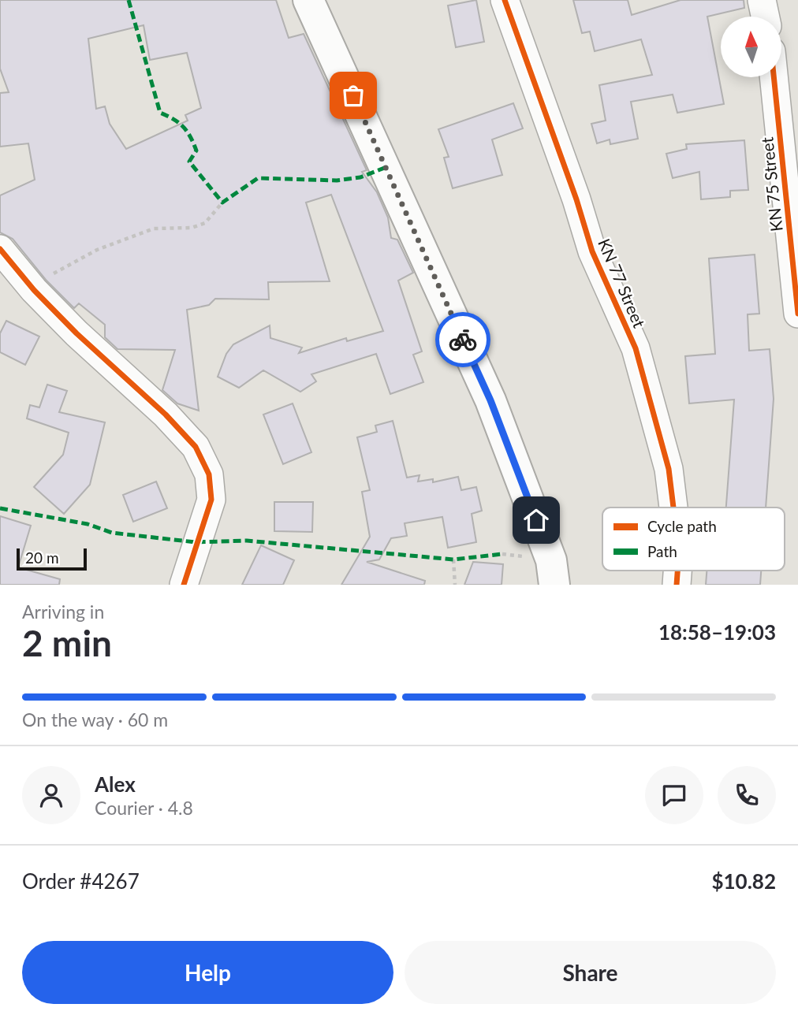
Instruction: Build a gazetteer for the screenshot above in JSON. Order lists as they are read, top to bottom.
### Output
{
  "streets": {
    "street": ["KN 75 Street", "KN 77 Street"]
  },
  "legend": ["Cycle path", "Path"],
  "scale_bar": "20 m",
  "north": "top",
  "page": {
    "scale": "20 m",
    "heading": ["2 min", "Arriving in", "18:58–19:03"],
    "panel": [
      "Alex",
      "Courier · 4.8",
      "Order #4267",
      "$10.82"
    ],
    "bar": "On the way · 60 m",
    "buttons": ["Help", "Share"]
  }
}
